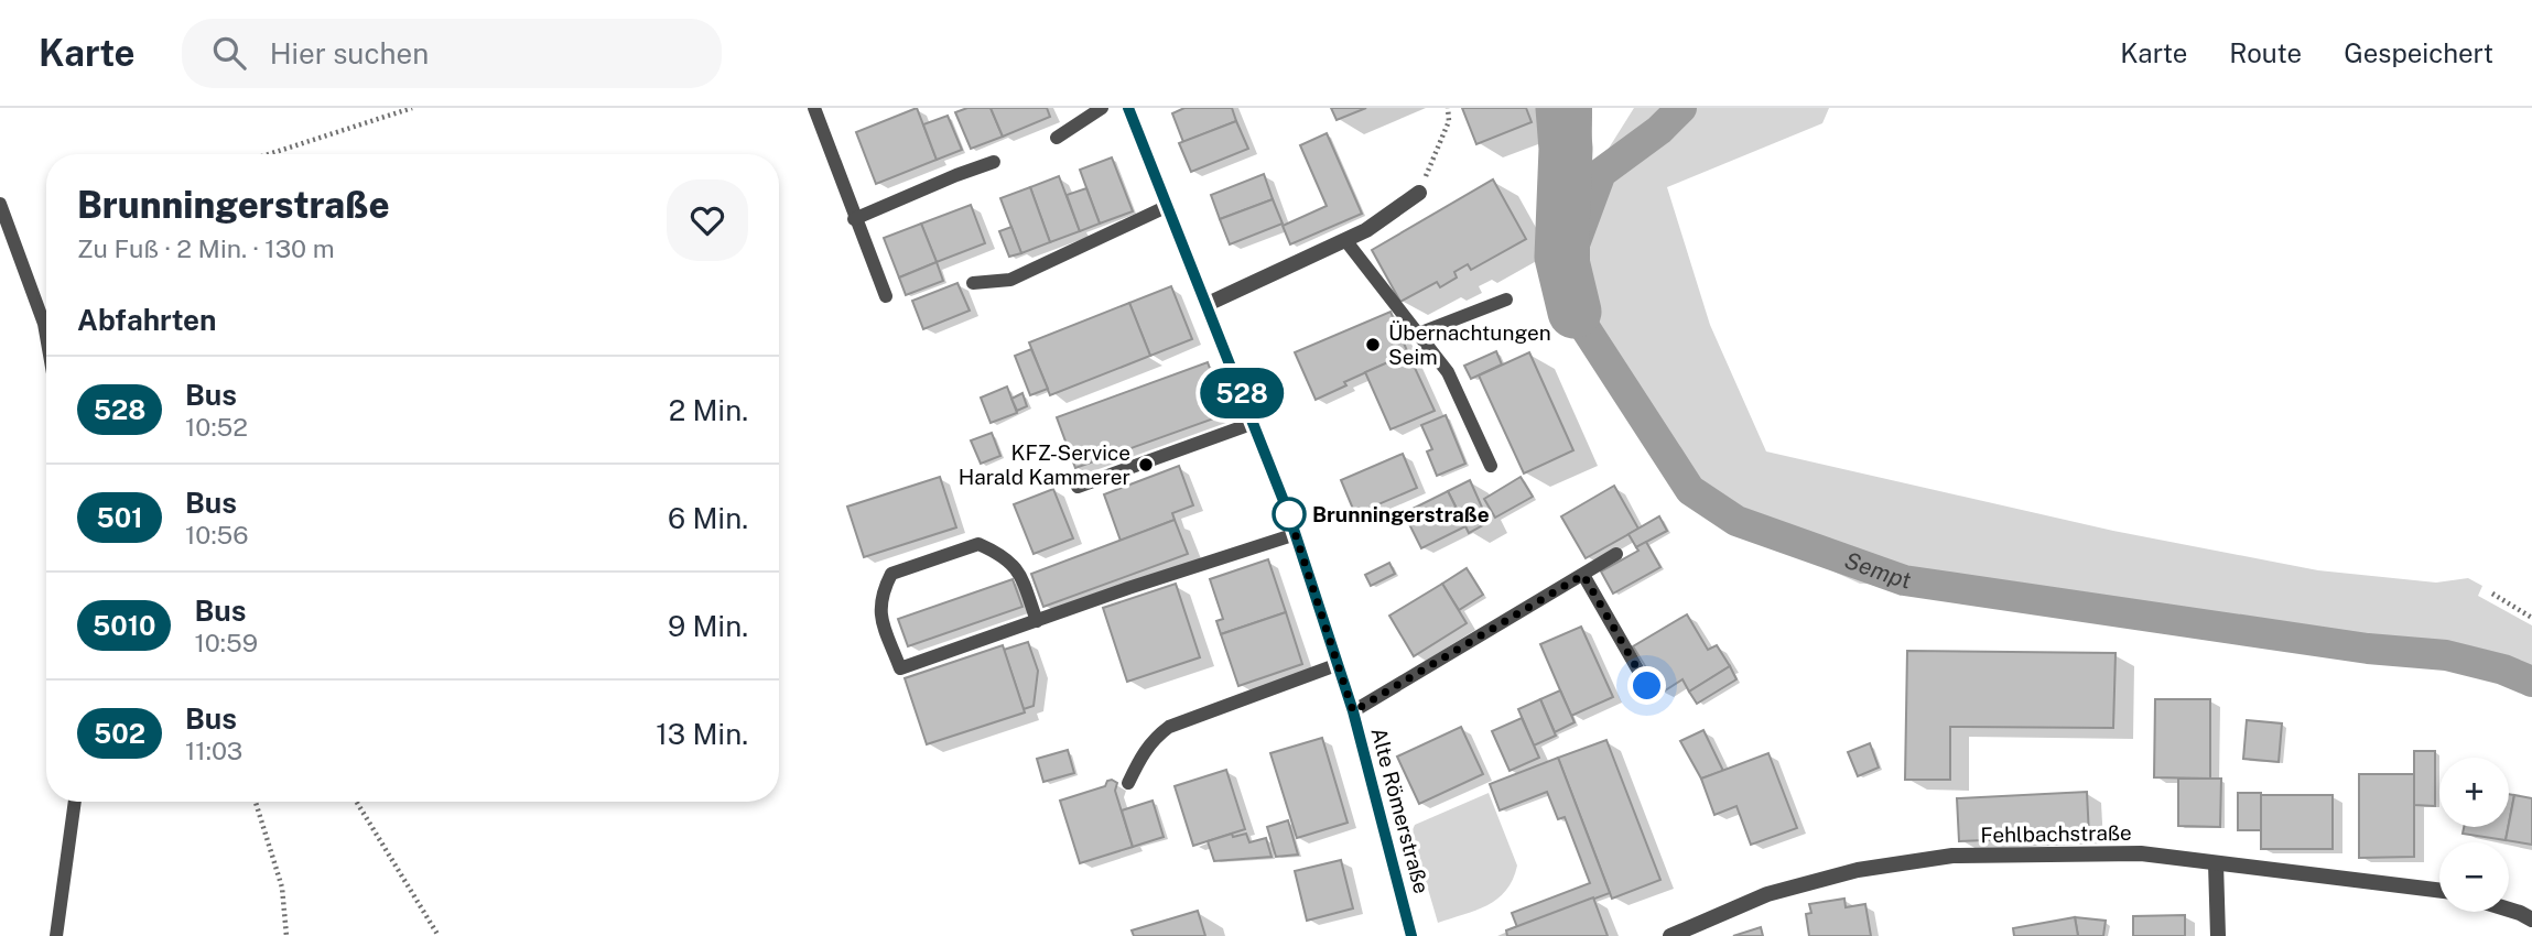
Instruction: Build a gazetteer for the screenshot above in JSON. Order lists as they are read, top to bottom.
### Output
{
  "streets": {
    "main road": ["Alte Römerstraße"],
    "street": ["Fehlbachstraße"]
  },
  "water": ["Sempt"],
  "places": ["Übernachtungen Seim", "KFZ-Service Harald Kammerer", "Brunningerstraße"],
  "lines": ["bus line 528"],
  "page": {
    "header": "Karte",
    "search": "Hier suchen",
    "nav": ["Karte", "Route", "Gespeichert"],
    "on_map": "528",
    "heading": [
      ["Brunningerstraße", "Zu Fuß · 2 Min. · 130 m"],
      "Abfahrten"
    ],
    "list": [
      {
        "mark": "528",
        "name": "Bus",
        "note": "10:52",
        "value": "2 Min."
      },
      {
        "mark": "501",
        "name": "Bus",
        "note": "10:56",
        "value": "6 Min."
      },
      {
        "mark": "5010",
        "name": "Bus",
        "note": "10:59",
        "value": "9 Min."
      },
      {
        "mark": "502",
        "name": "Bus",
        "note": "11:03",
        "value": "13 Min."
      }
    ],
    "map_buttons": ["+", "−"]
  }
}
